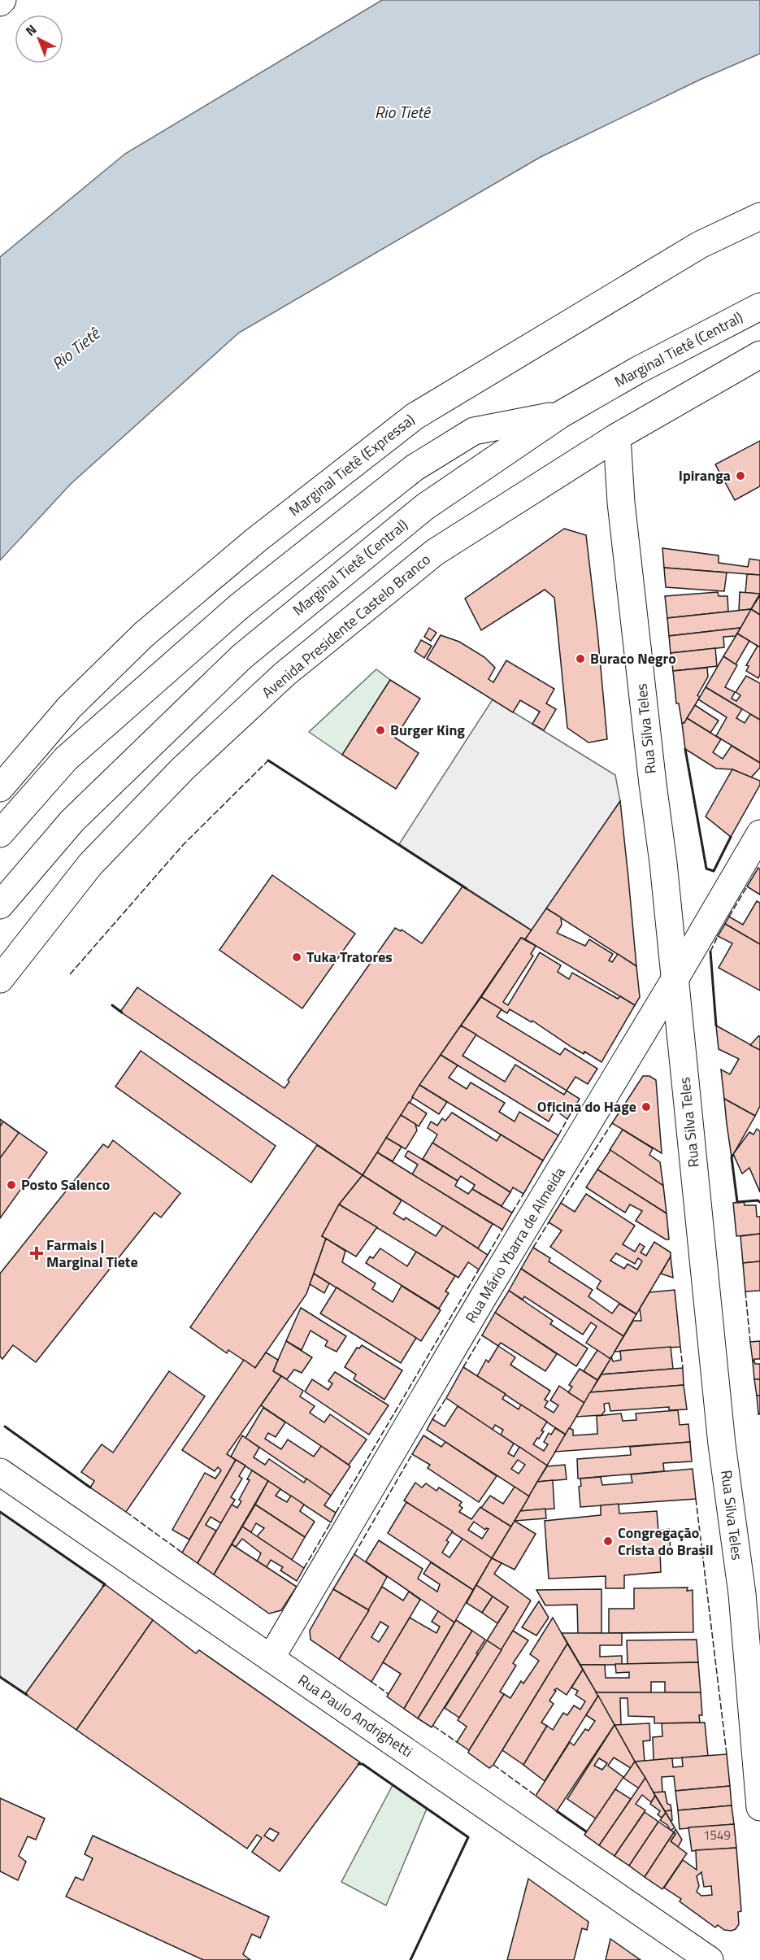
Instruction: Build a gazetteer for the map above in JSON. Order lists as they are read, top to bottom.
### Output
{
  "streets": {
    "main road": [
      "Marginal Tietê (Central)",
      "Marginal Tietê (Expressa)",
      "Avenida Presidente Castelo Branco",
      "Rua Silva Teles",
      "Rua Mário Ybarra de Almeida",
      "Rua Paulo Andrighetti"
    ]
  },
  "crossings": [
    ["Avenida Presidente Castelo Branco", "Rua Silva Teles"],
    ["Rua Silva Teles", "Rua Mário Ybarra de Almeida"],
    ["Rua Mário Ybarra de Almeida", "Rua Paulo Andrighetti"]
  ],
  "water": ["Rio Tietê"],
  "places": {
    "other": [
      "Ipiranga",
      "Buraco Negro",
      "Burger King",
      "Tuka Tratores",
      "Oficina do Hage",
      "Posto Salenco",
      "Congregação Crista do Brasil"
    ],
    "health": ["Farmais | Marginal Tiete"]
  },
  "house_numbers": ["1549"],
  "north": "top left"
}
